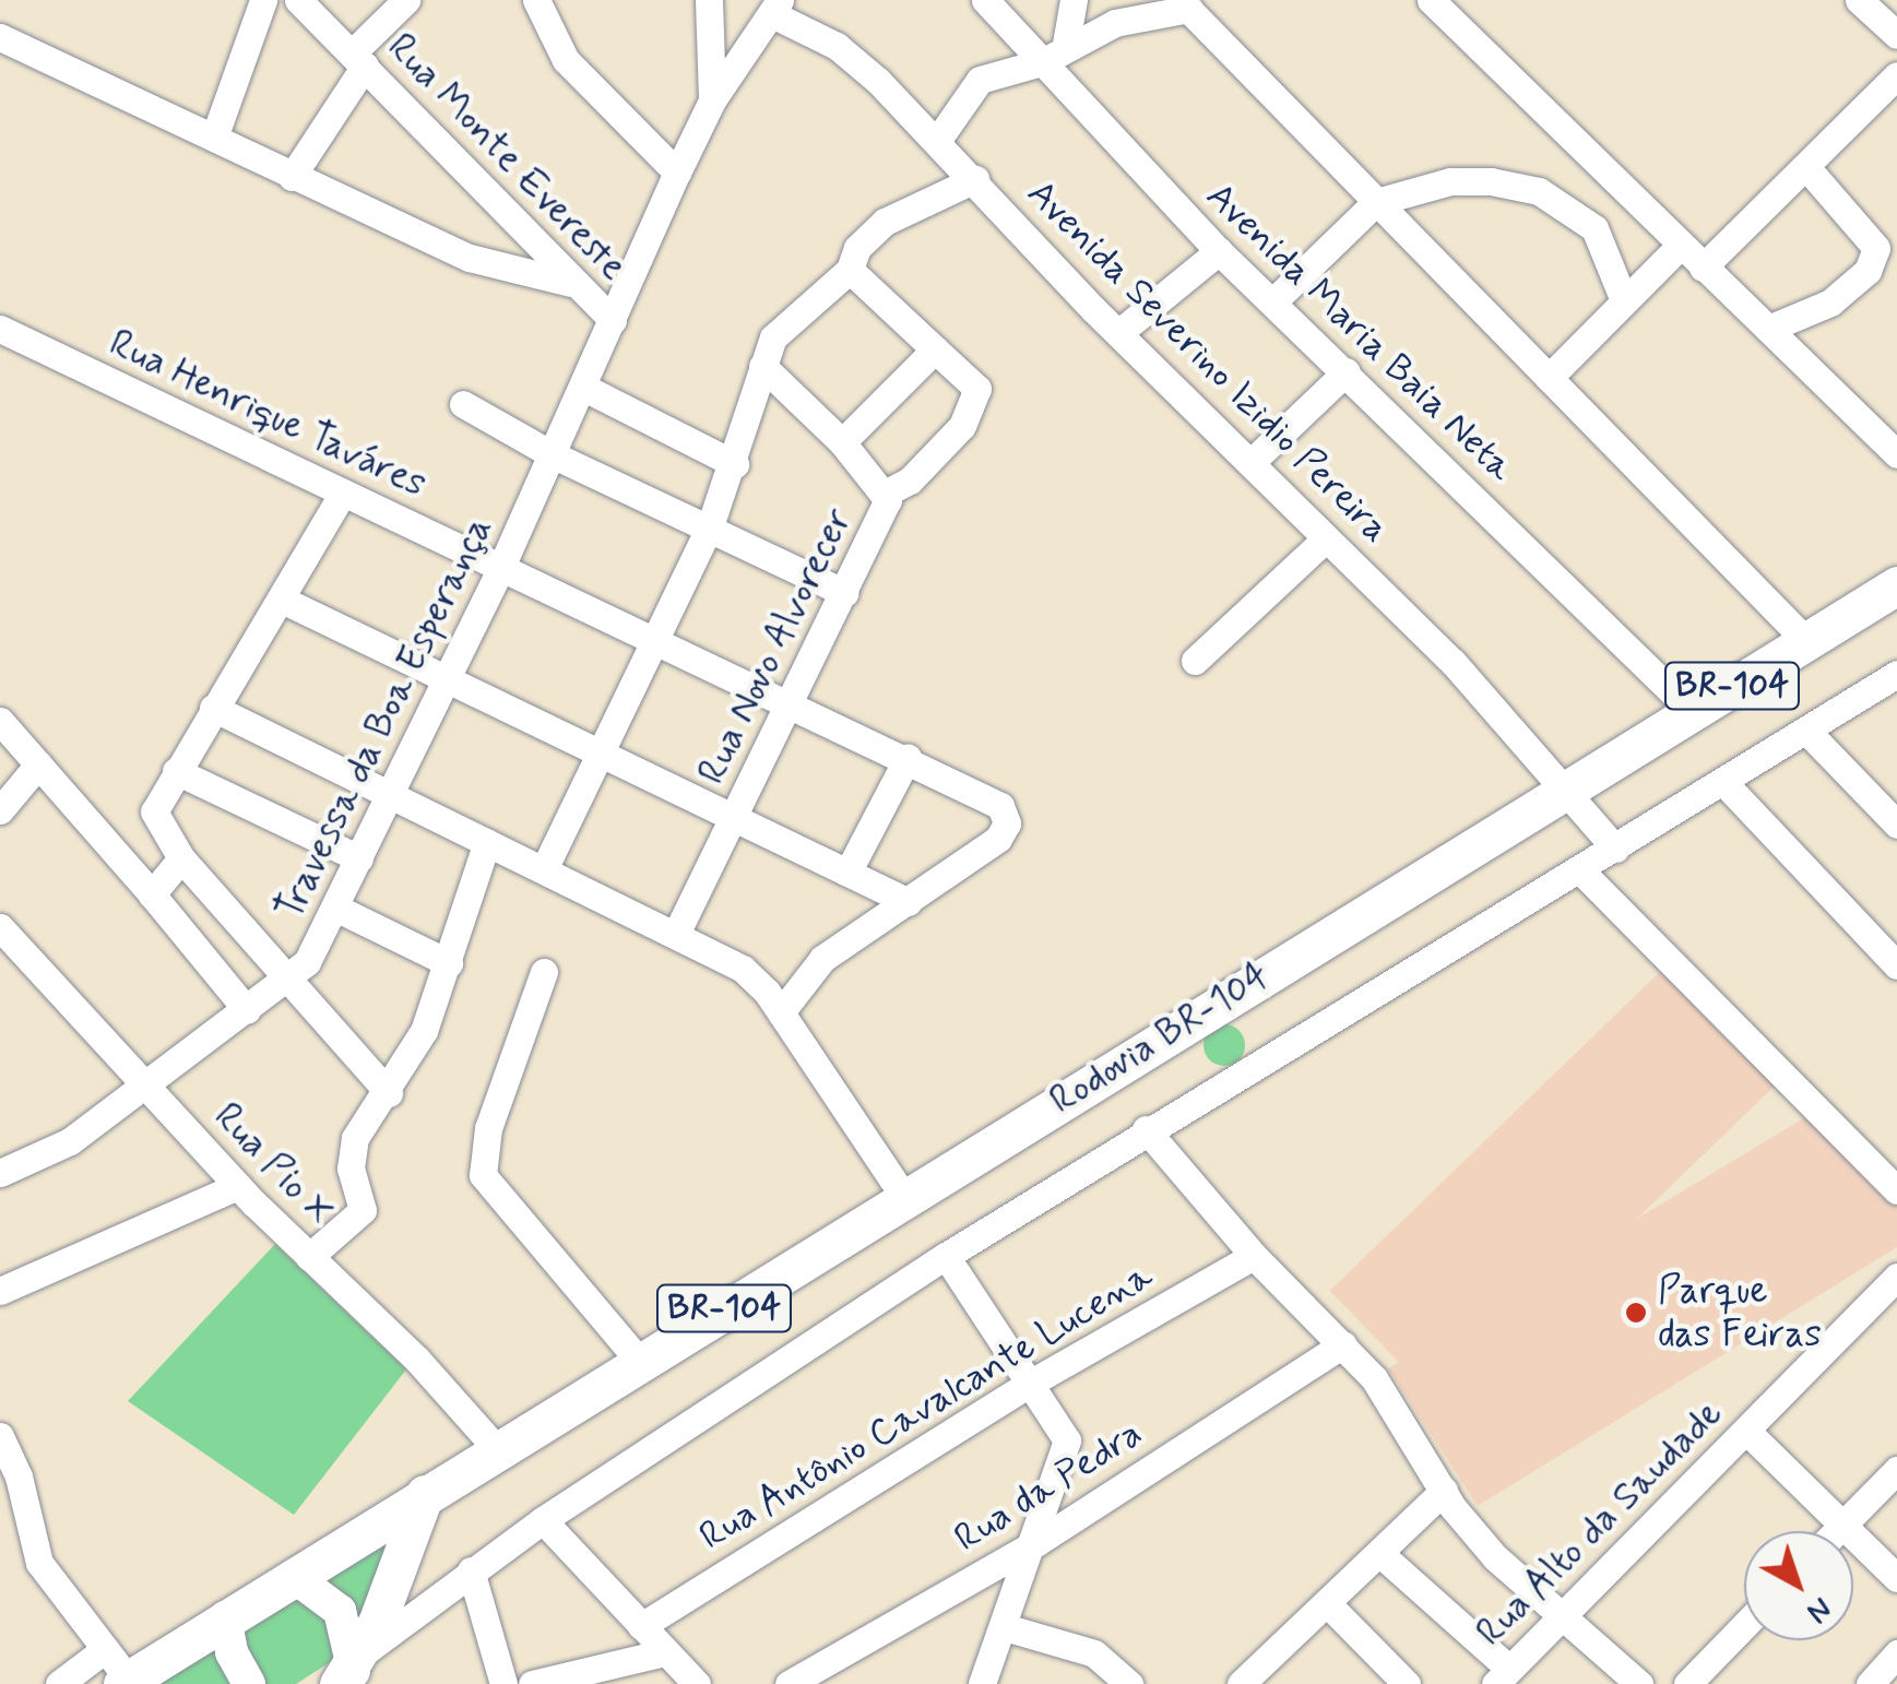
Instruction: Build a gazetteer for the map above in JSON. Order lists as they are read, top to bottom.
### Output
{
  "streets": {
    "highway": ["BR-104", "Rodovia BR-104"],
    "street": [
      "Rua Monte Evereste",
      "Avenida Maria Baia Neta",
      "Avenida Severino Izidio Pereira",
      "Rua Henrique Taváres",
      "Rua Novo Alvorecer",
      "Travessa da Boa Esperança",
      "Rua Pio X",
      "Rua Antônio Cavalcante Lucena",
      "Rua da Pedra",
      "Rua Alto da Saudade"
    ]
  },
  "crossings": [
    ["Rua Monte Evereste", "Travessa da Boa Esperança"],
    ["Avenida Maria Baia Neta", "Rodovia BR-104"],
    ["Avenida Severino Izidio Pereira", "Travessa da Boa Esperança"],
    ["Avenida Severino Izidio Pereira", "Rodovia BR-104"],
    ["Rua Henrique Taváres", "Rua Novo Alvorecer"],
    ["Rua Henrique Taváres", "Travessa da Boa Esperança"],
    ["Travessa da Boa Esperança", "Rua Pio X"],
    ["Rodovia BR-104", "Rua Pio X"]
  ],
  "places": ["Parque das Feiras"],
  "north": "bottom right"
}
